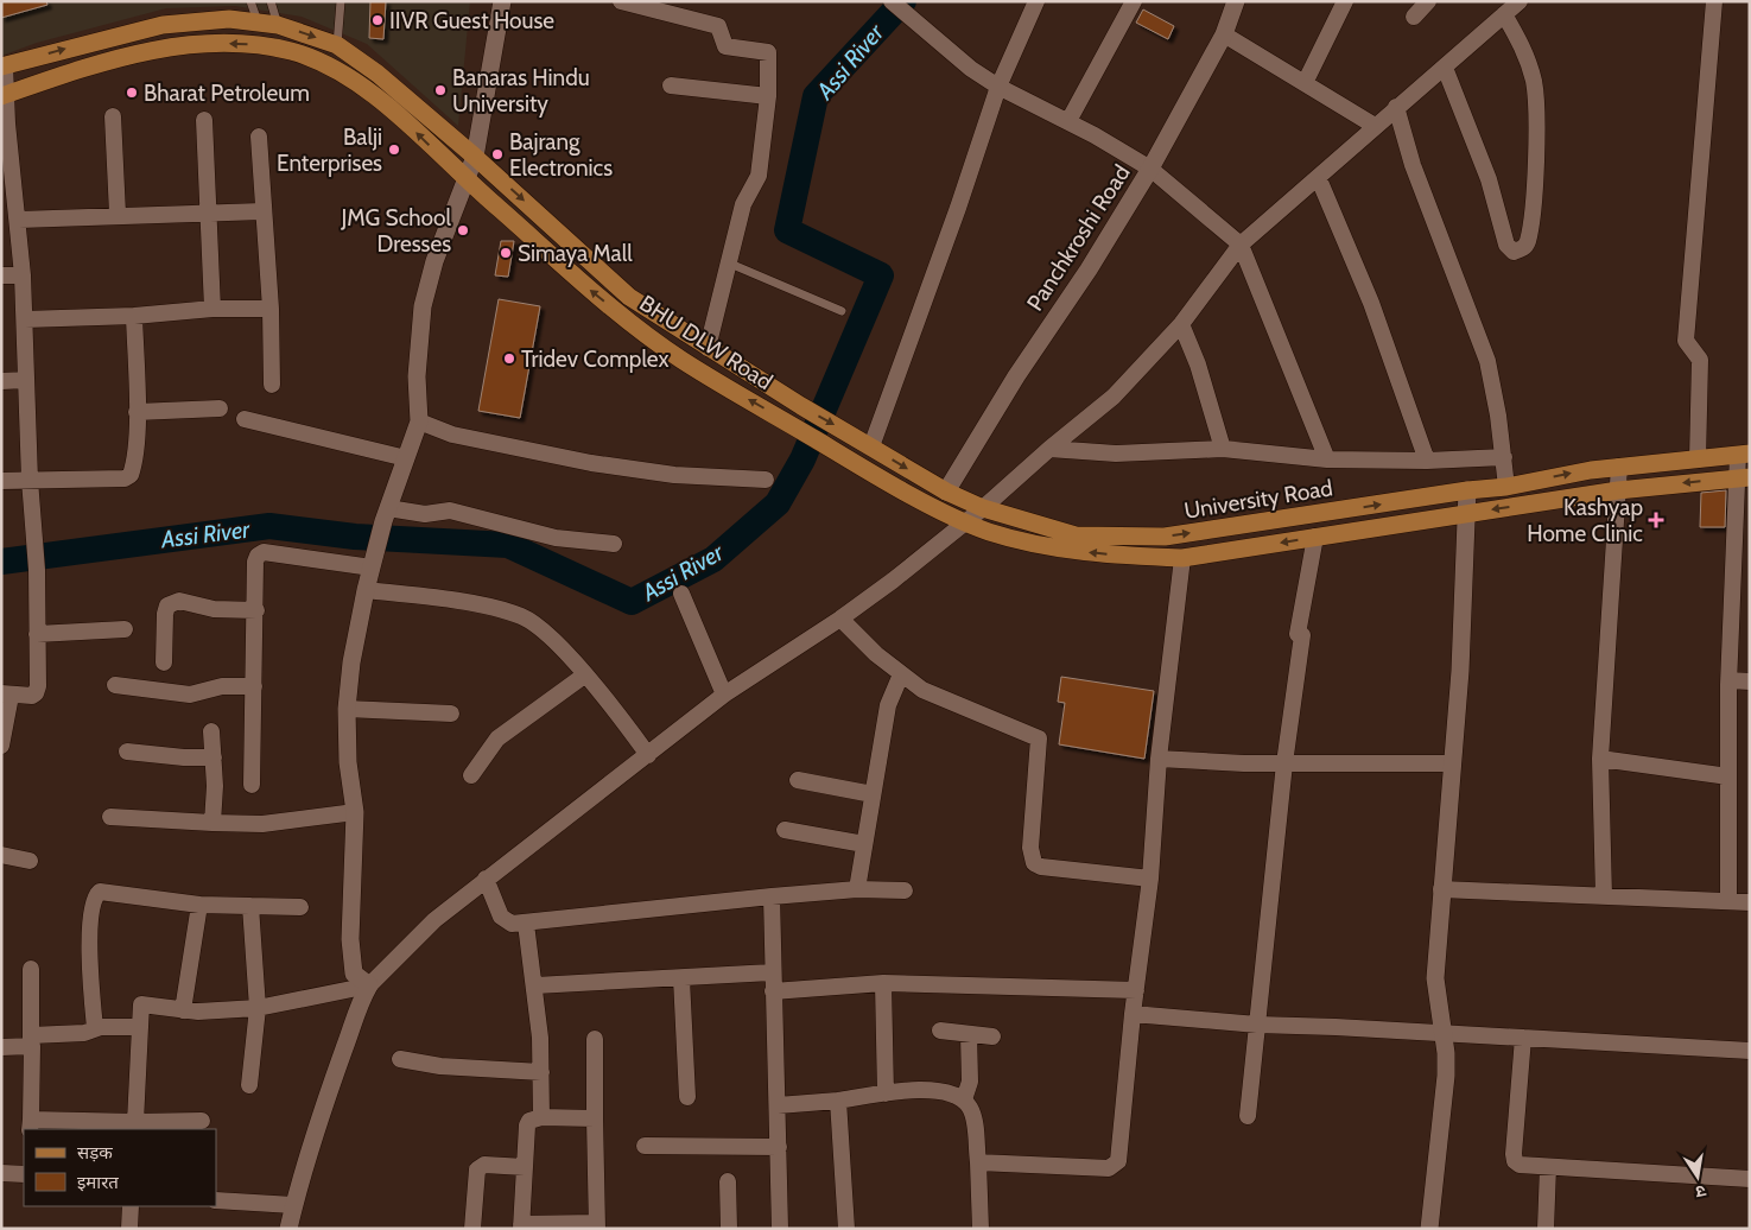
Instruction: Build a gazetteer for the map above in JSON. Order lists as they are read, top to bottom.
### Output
{
  "streets": {
    "main road": ["BHU DLW Road", "University Road"],
    "street": ["Panchkroshi Road"]
  },
  "crossings": [
    ["Panchkroshi Road", "University Road"],
    ["BHU DLW Road", "University Road"]
  ],
  "one_way": ["University Road"],
  "water": ["Assi River"],
  "places": {
    "other": [
      "IIVR Guest House",
      "Banaras Hindu University",
      "Bharat Petroleum",
      "Balji Enterprises",
      "Bajrang Electronics",
      "JMG School Dresses",
      "Simaya Mall",
      "Tridev Complex"
    ],
    "health": ["Kashyap Home Clinic"]
  },
  "legend": ["सड़क", "इमारत"],
  "north": "bottom"
}
